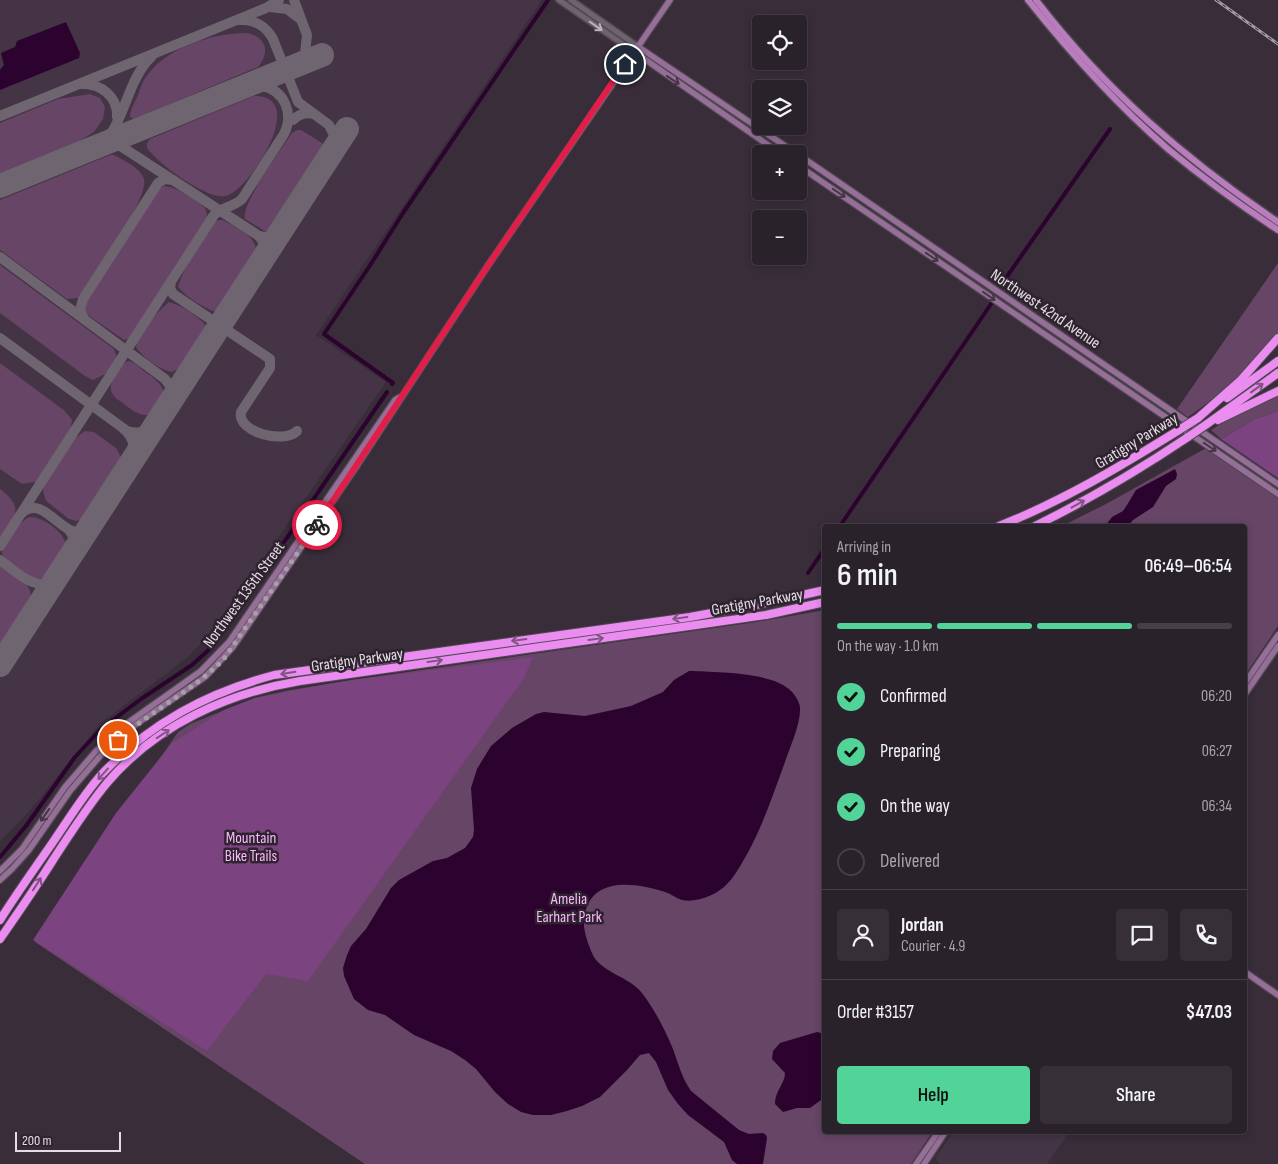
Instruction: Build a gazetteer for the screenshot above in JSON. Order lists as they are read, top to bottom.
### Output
{
  "streets": {
    "highway": ["Gratigny Parkway"],
    "main road": ["Northwest 42nd Avenue", "Northwest 135th Street"]
  },
  "crossings": [
    ["Northwest 42nd Avenue", "Northwest 135th Street"]
  ],
  "one_way": ["Northwest 42nd Avenue"],
  "parks": ["Mountain Bike Trails", "Amelia Earhart Park"],
  "scale_bar": "200 m",
  "page": {
    "map_buttons": ["+", "−"],
    "heading": ["6 min", "Arriving in", "06:49–06:54"],
    "panel": [
      "Jordan",
      "Courier · 4.9",
      "Order #3157",
      "$47.03"
    ],
    "bar": "On the way · 1.0 km",
    "list": [
      ["Confirmed", "06:20"],
      ["Preparing", "06:27"],
      ["On the way", "06:34"],
      "Delivered"
    ],
    "buttons": ["Help", "Share"],
    "scale": "200 m"
  }
}
